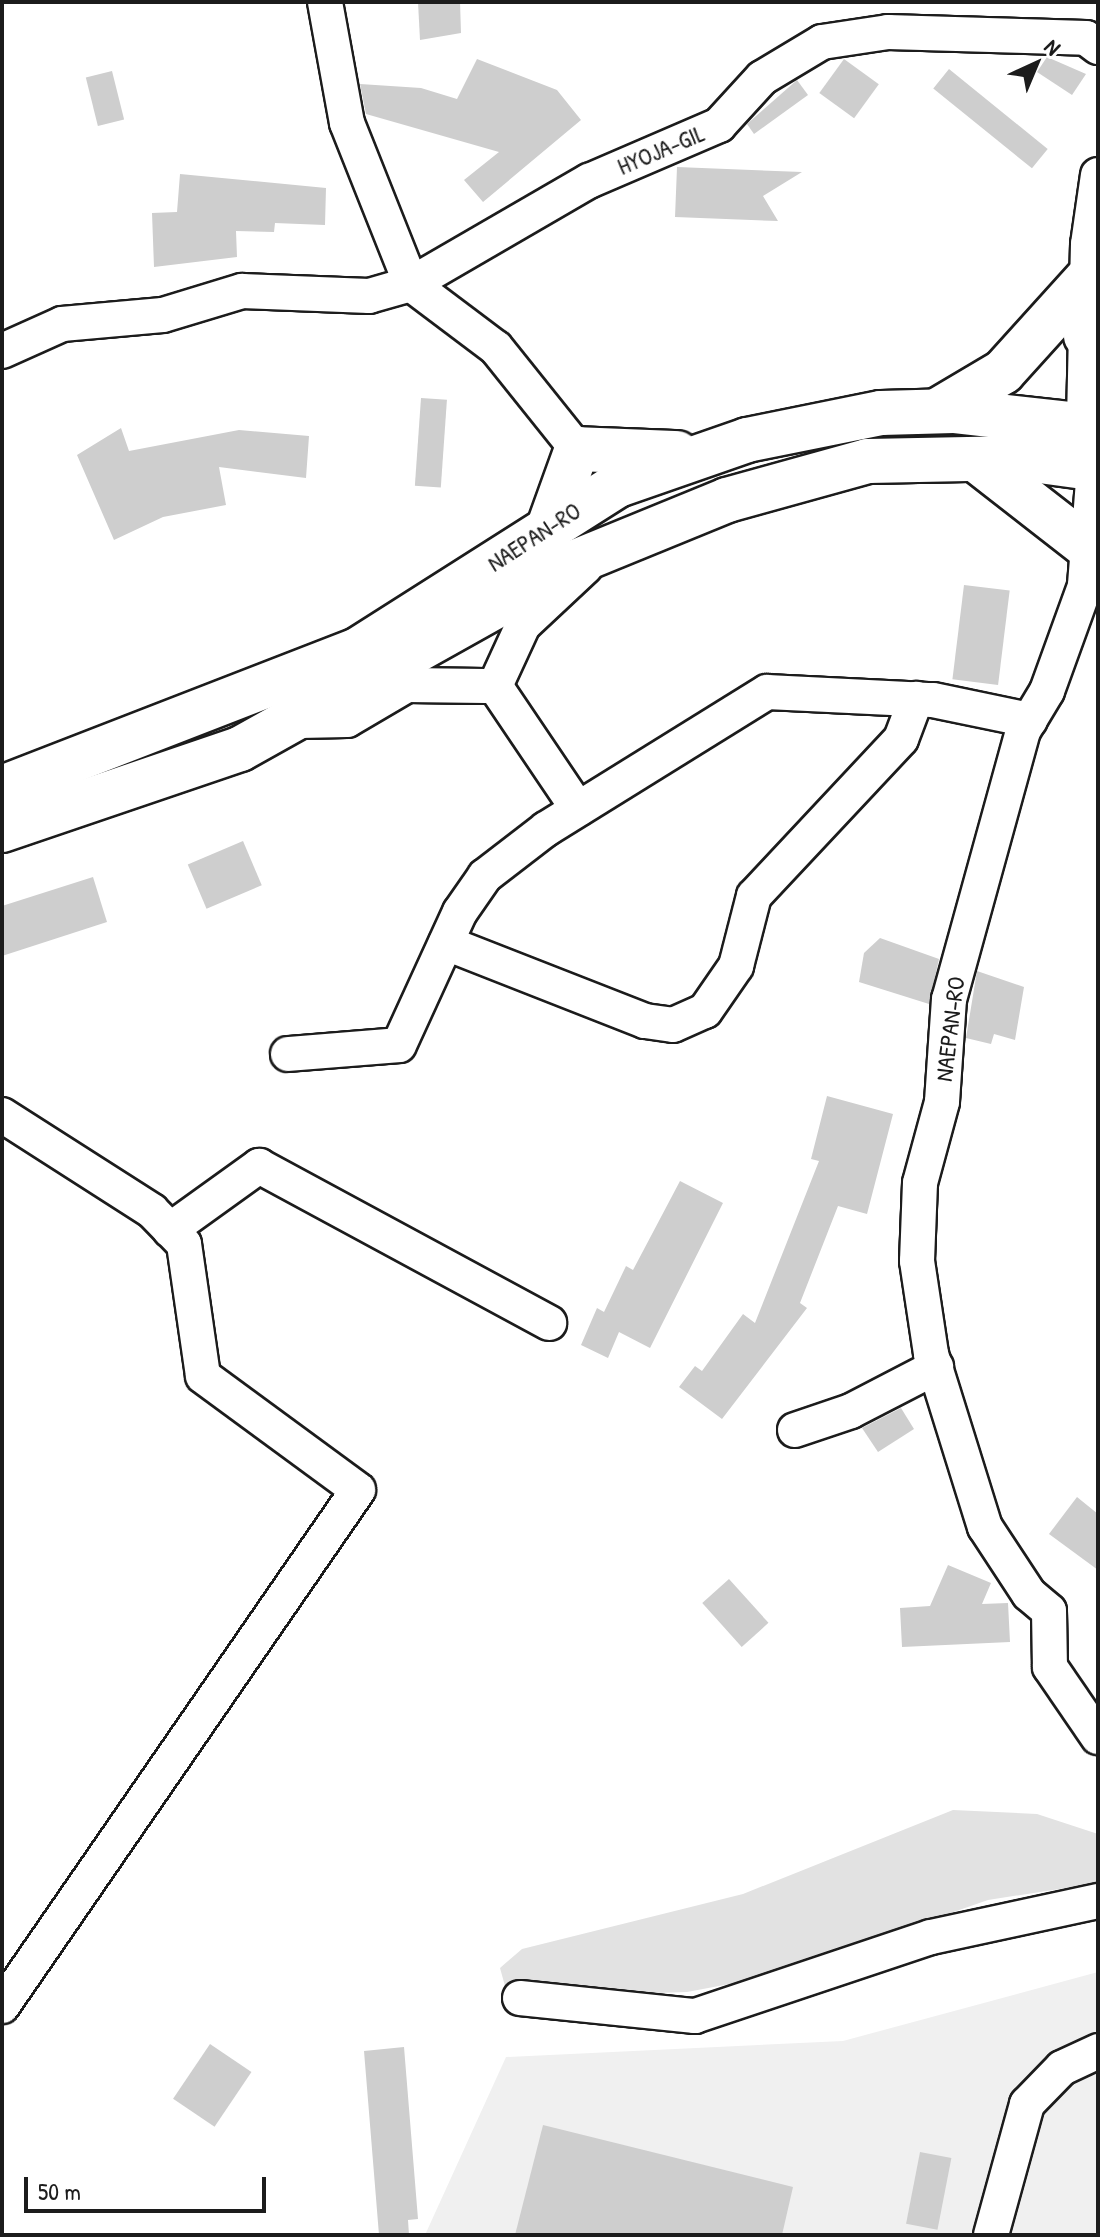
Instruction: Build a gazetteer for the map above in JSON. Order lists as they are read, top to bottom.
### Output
{
  "streets": {
    "street": ["HYOJA-GIL", "NAEPAN-RO"]
  },
  "scale_bar": "50 m",
  "north": "top right"
}
